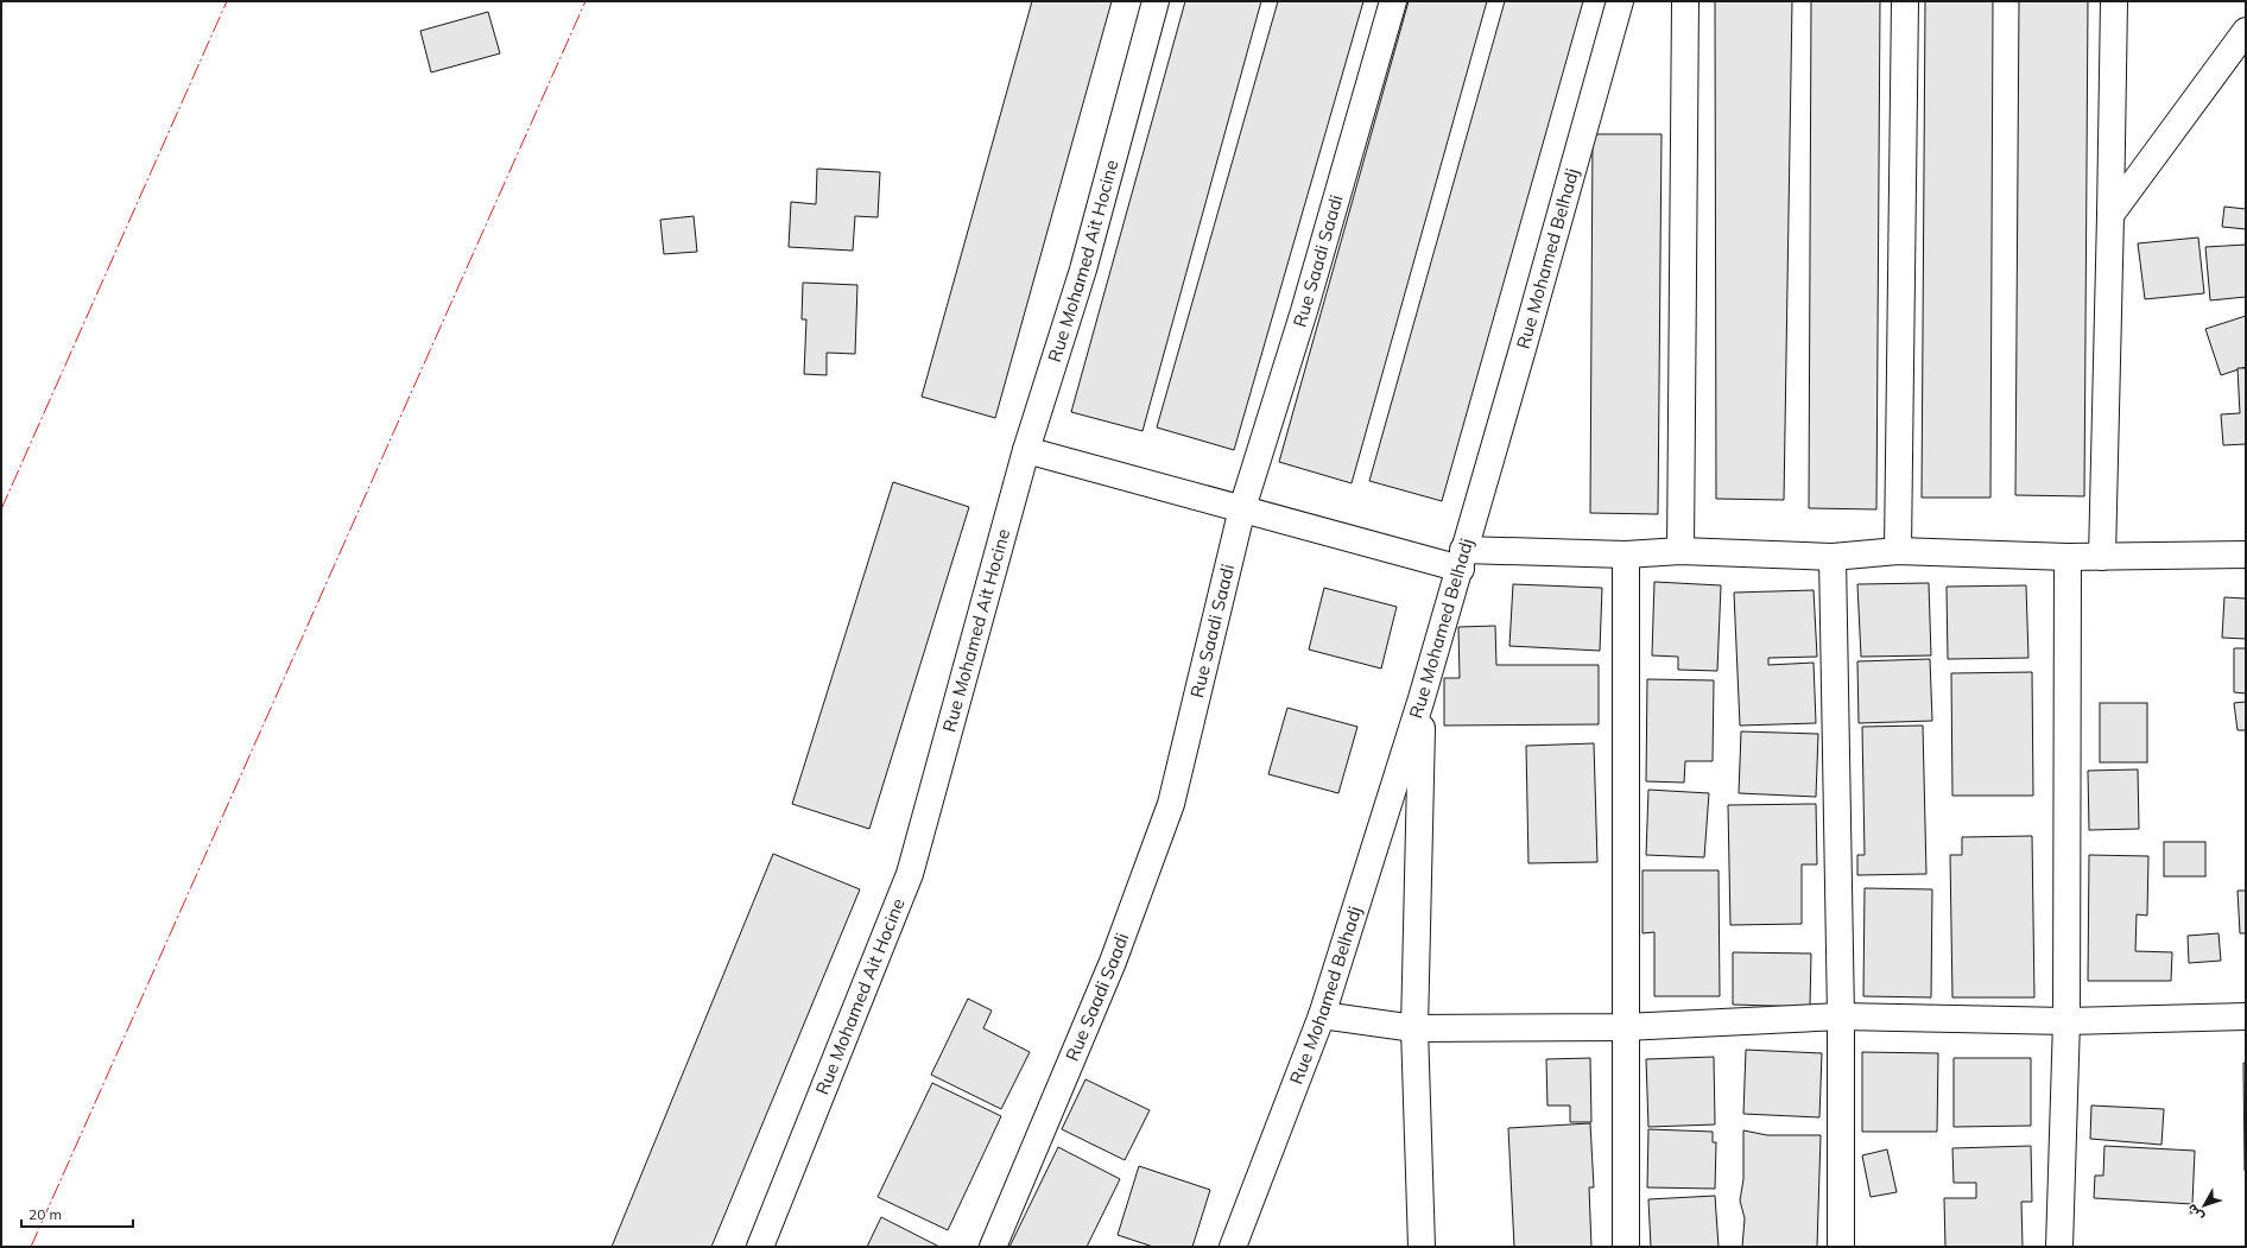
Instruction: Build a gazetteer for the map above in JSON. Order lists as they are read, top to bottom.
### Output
{
  "streets": {
    "street": ["Rue Mohamed Belhadj", "Rue Mohamed Ait Hocine", "Rue Saadi Saadi"]
  },
  "scale_bar": "20 m",
  "north": "bottom left"
}
